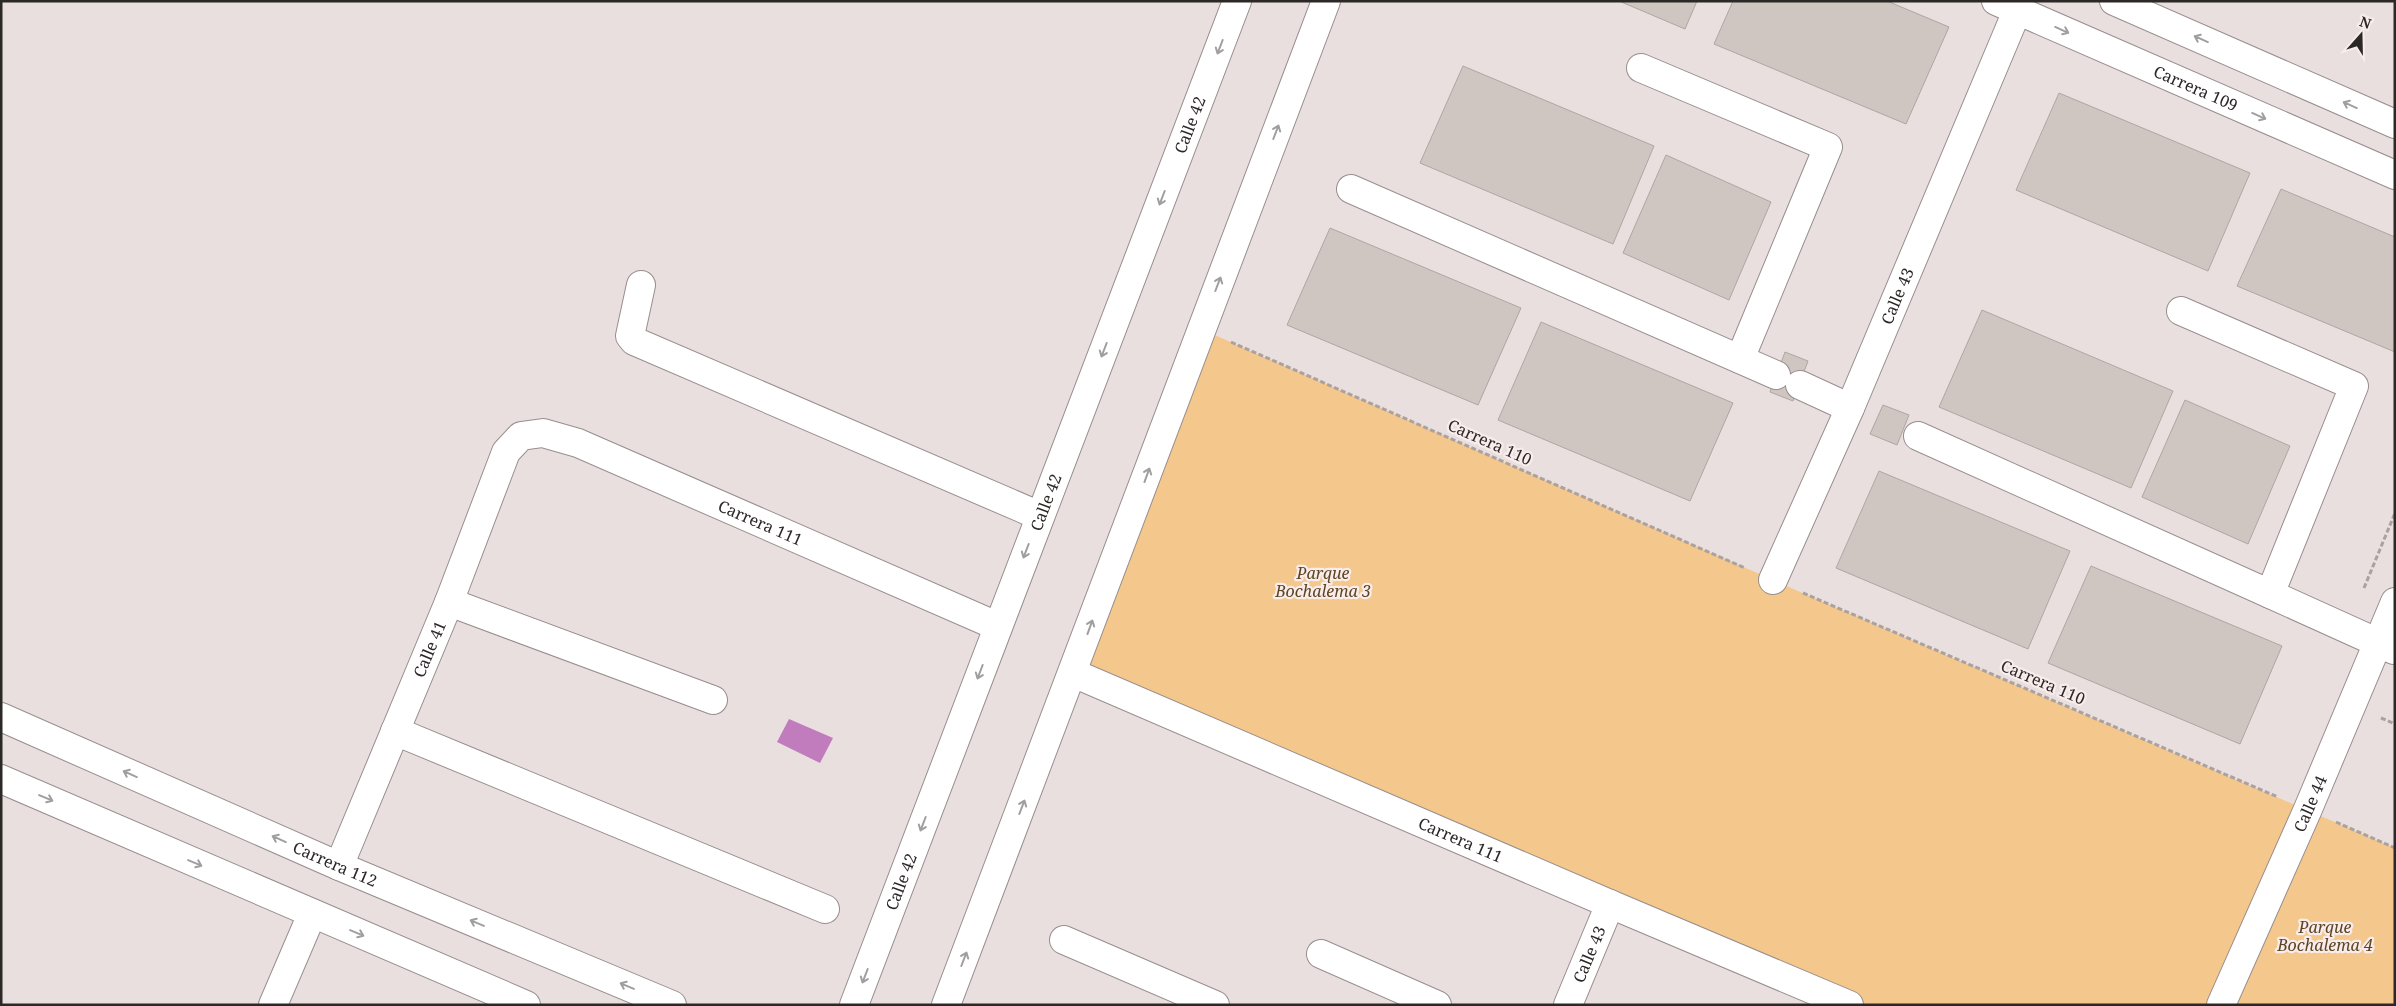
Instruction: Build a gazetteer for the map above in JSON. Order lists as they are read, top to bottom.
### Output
{
  "streets": {
    "street": [
      "Carrera 109",
      "Calle 42",
      "Calle 43",
      "Carrera 111",
      "Calle 41",
      "Calle 44",
      "Carrera 112"
    ],
    "path": ["Carrera 110"]
  },
  "crossings": [
    ["Carrera 109", "Calle 43"],
    ["Calle 42", "Carrera 111"],
    ["Calle 43", "Carrera 111"],
    ["Carrera 111", "Calle 41"],
    ["Calle 41", "Carrera 112"]
  ],
  "parks": ["Parque Bochalema 3", "Parque Bochalema 4"],
  "north": "top"
}
